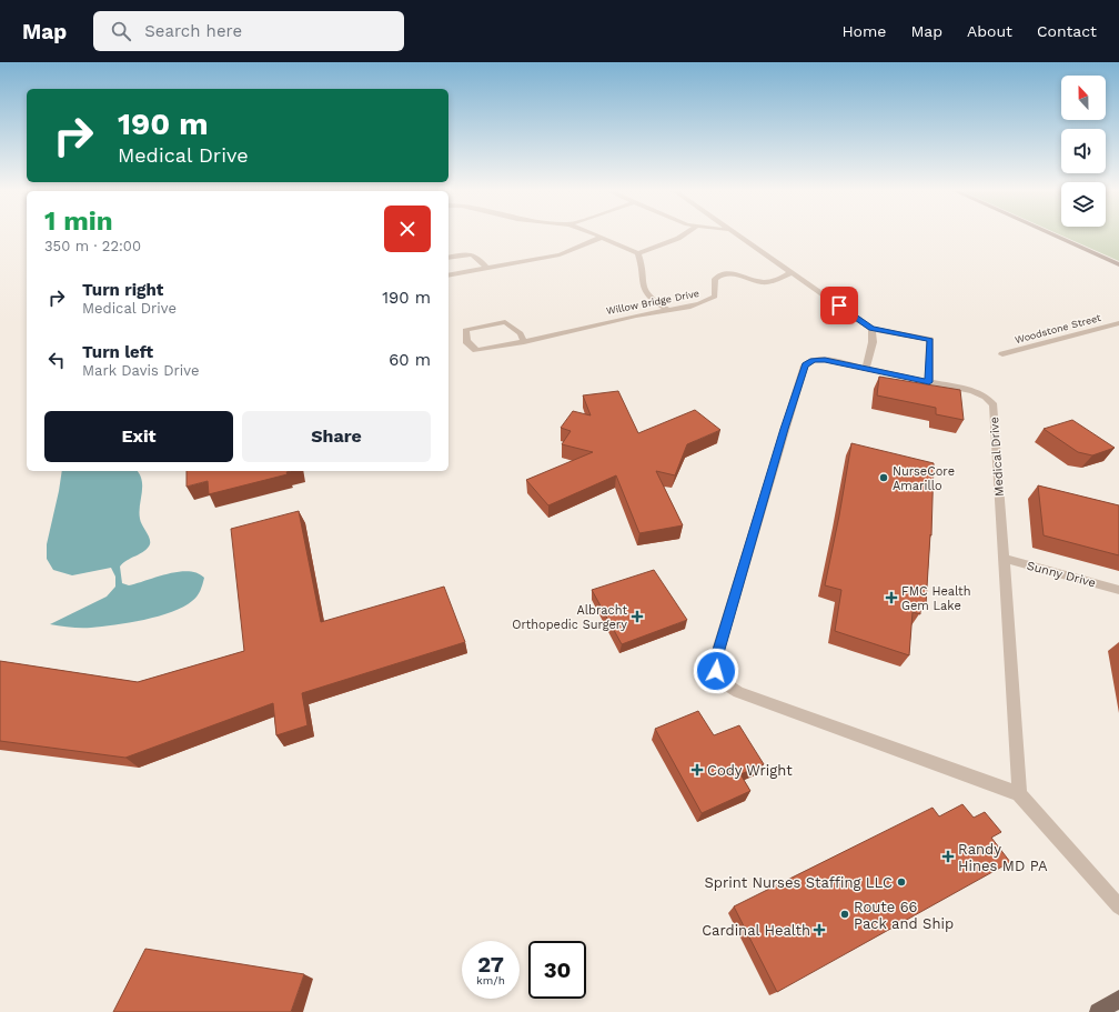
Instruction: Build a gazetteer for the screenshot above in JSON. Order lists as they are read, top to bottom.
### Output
{
  "streets": {
    "street": [
      "Willow Bridge Drive",
      "Woodstone Street",
      "Medical Drive",
      "Sunny Drive"
    ]
  },
  "crossings": [
    ["Medical Drive", "Sunny Drive"]
  ],
  "places": {
    "other": ["NurseCore Amarillo", "Sprint Nurses Staffing LLC", "Route 66 Pack and Ship"],
    "health": [
      "FMC Health Gem Lake",
      "Albracht Orthopedic Surgery",
      "Cody Wright",
      "Randy Hines MD PA",
      "Cardinal Health"
    ]
  },
  "north": "top",
  "page": {
    "header": "Map",
    "search": "Search here",
    "nav": [
      "Home",
      "Map",
      "About",
      "Contact"
    ],
    "turn": ["190 m", "Medical Drive"],
    "heading": ["1 min", "350 m · 22:00"],
    "list": [
      {
        "name": "Turn right",
        "note": "Medical Drive",
        "value": "190 m"
      },
      {
        "name": "Turn left",
        "note": "Mark Davis Drive",
        "value": "60 m"
      }
    ],
    "buttons": ["Exit", "Share"],
    "speed": "27 km/h",
    "limit": "30"
  }
}
